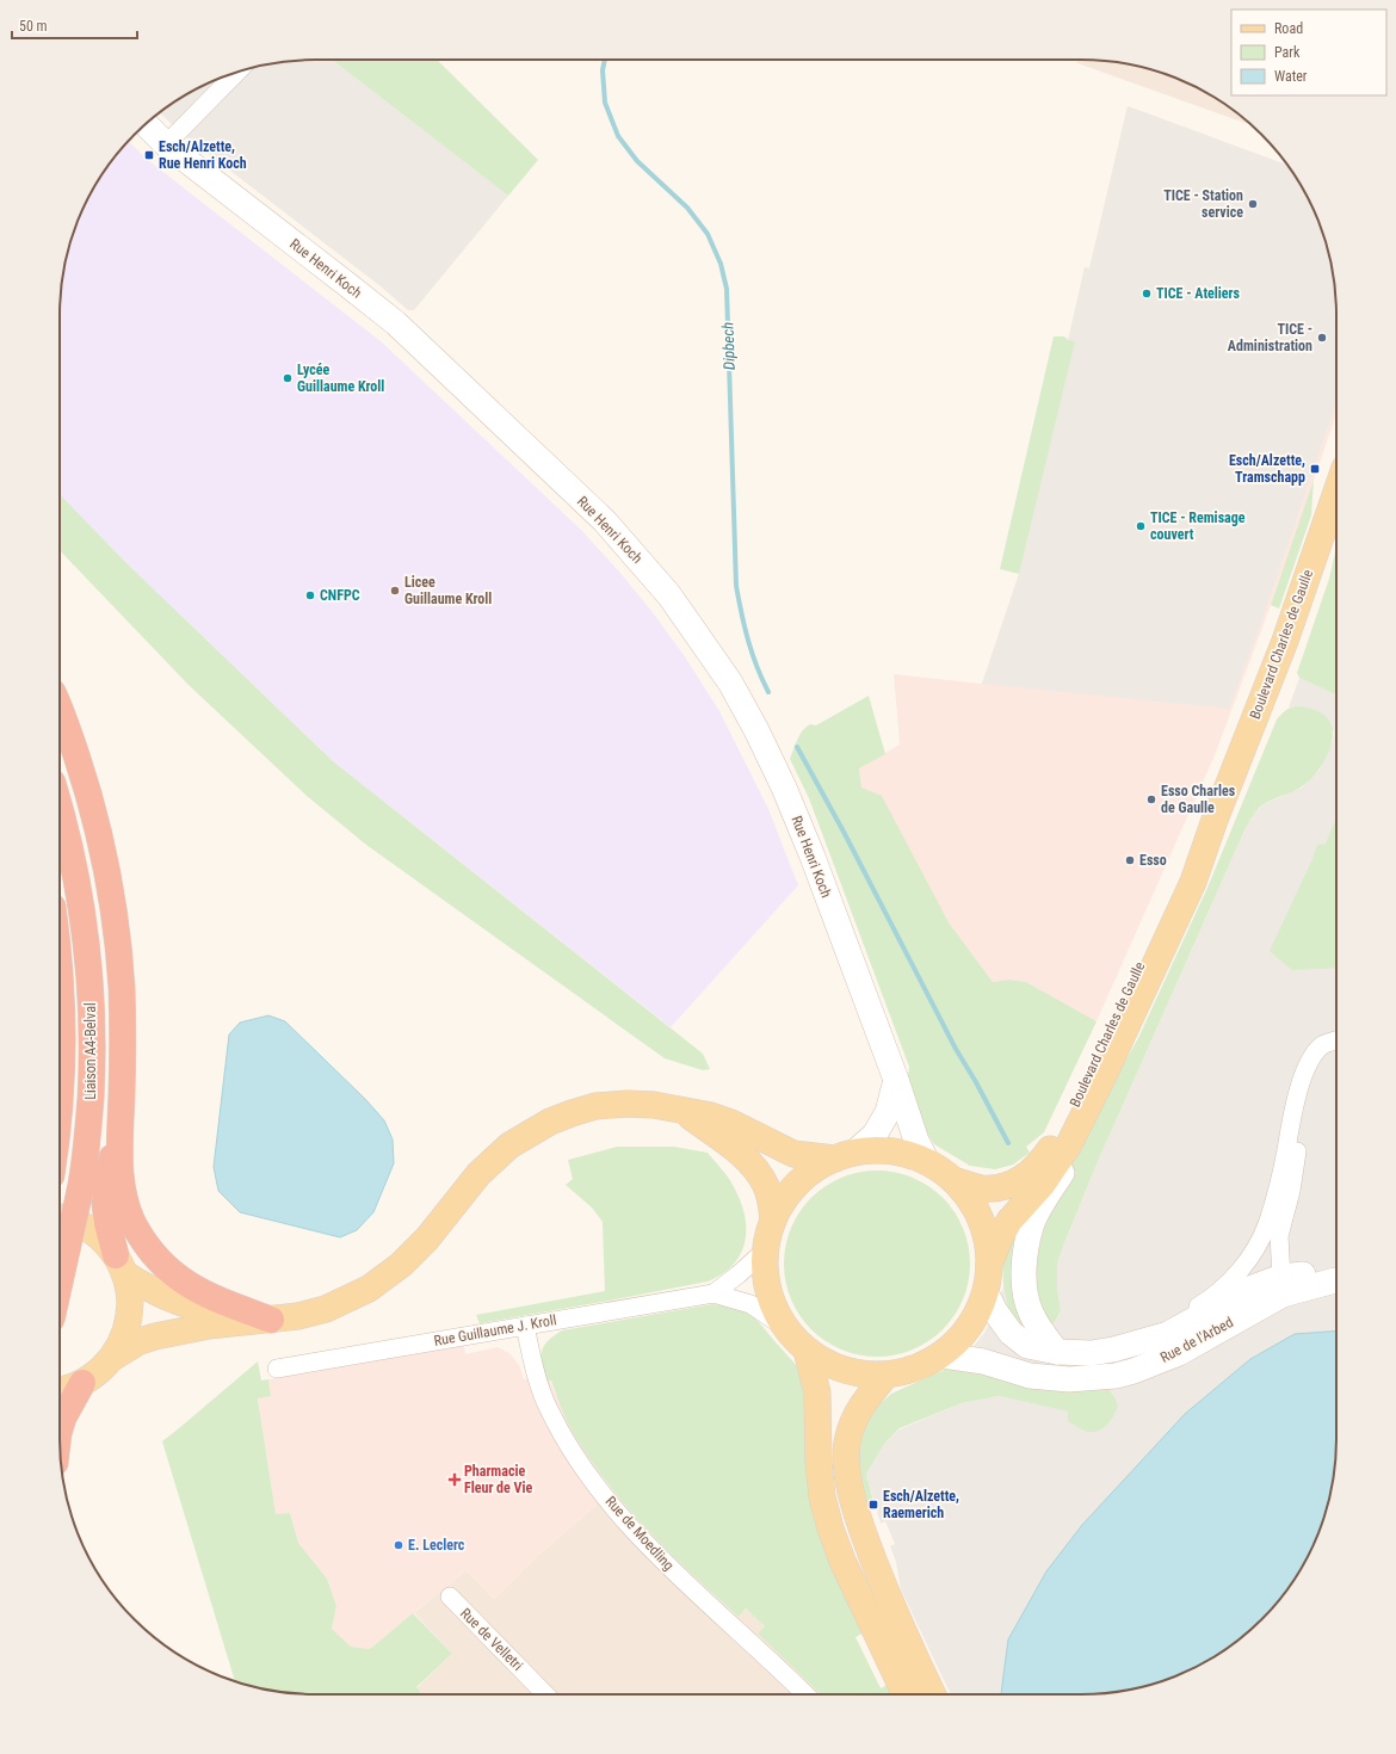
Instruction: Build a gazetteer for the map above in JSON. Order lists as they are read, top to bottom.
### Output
{
  "streets": {
    "highway": ["Liaison A4-Belval"],
    "main road": ["Boulevard Charles de Gaulle"],
    "street": [
      "Rue Henri Koch",
      "Rue Guillaume J. Kroll",
      "Rue de l'Arbed",
      "Rue de Moedling",
      "Rue de Velletri"
    ]
  },
  "crossings": [
    ["Boulevard Charles de Gaulle", "Rue de l'Arbed"],
    ["Rue Guillaume J. Kroll", "Rue de Moedling"]
  ],
  "water": ["Dipbech"],
  "places": {
    "transit": ["Esch/Alzette, Rue Henri Koch", "Esch/Alzette, Tramschapp", "Esch/Alzette, Raemerich"],
    "other": [
      "TICE - Station service",
      "TICE - Ateliers",
      "TICE - Administration",
      "Lycée Guillaume Kroll",
      "TICE - Remisage couvert",
      "Licee Guillaume Kroll",
      "CNFPC",
      "Esso Charles de Gaulle",
      "Esso",
      "E. Leclerc"
    ],
    "health": ["Pharmacie Fleur de Vie"]
  },
  "legend": ["Road", "Park", "Water"],
  "scale_bar": "50 m"
}
